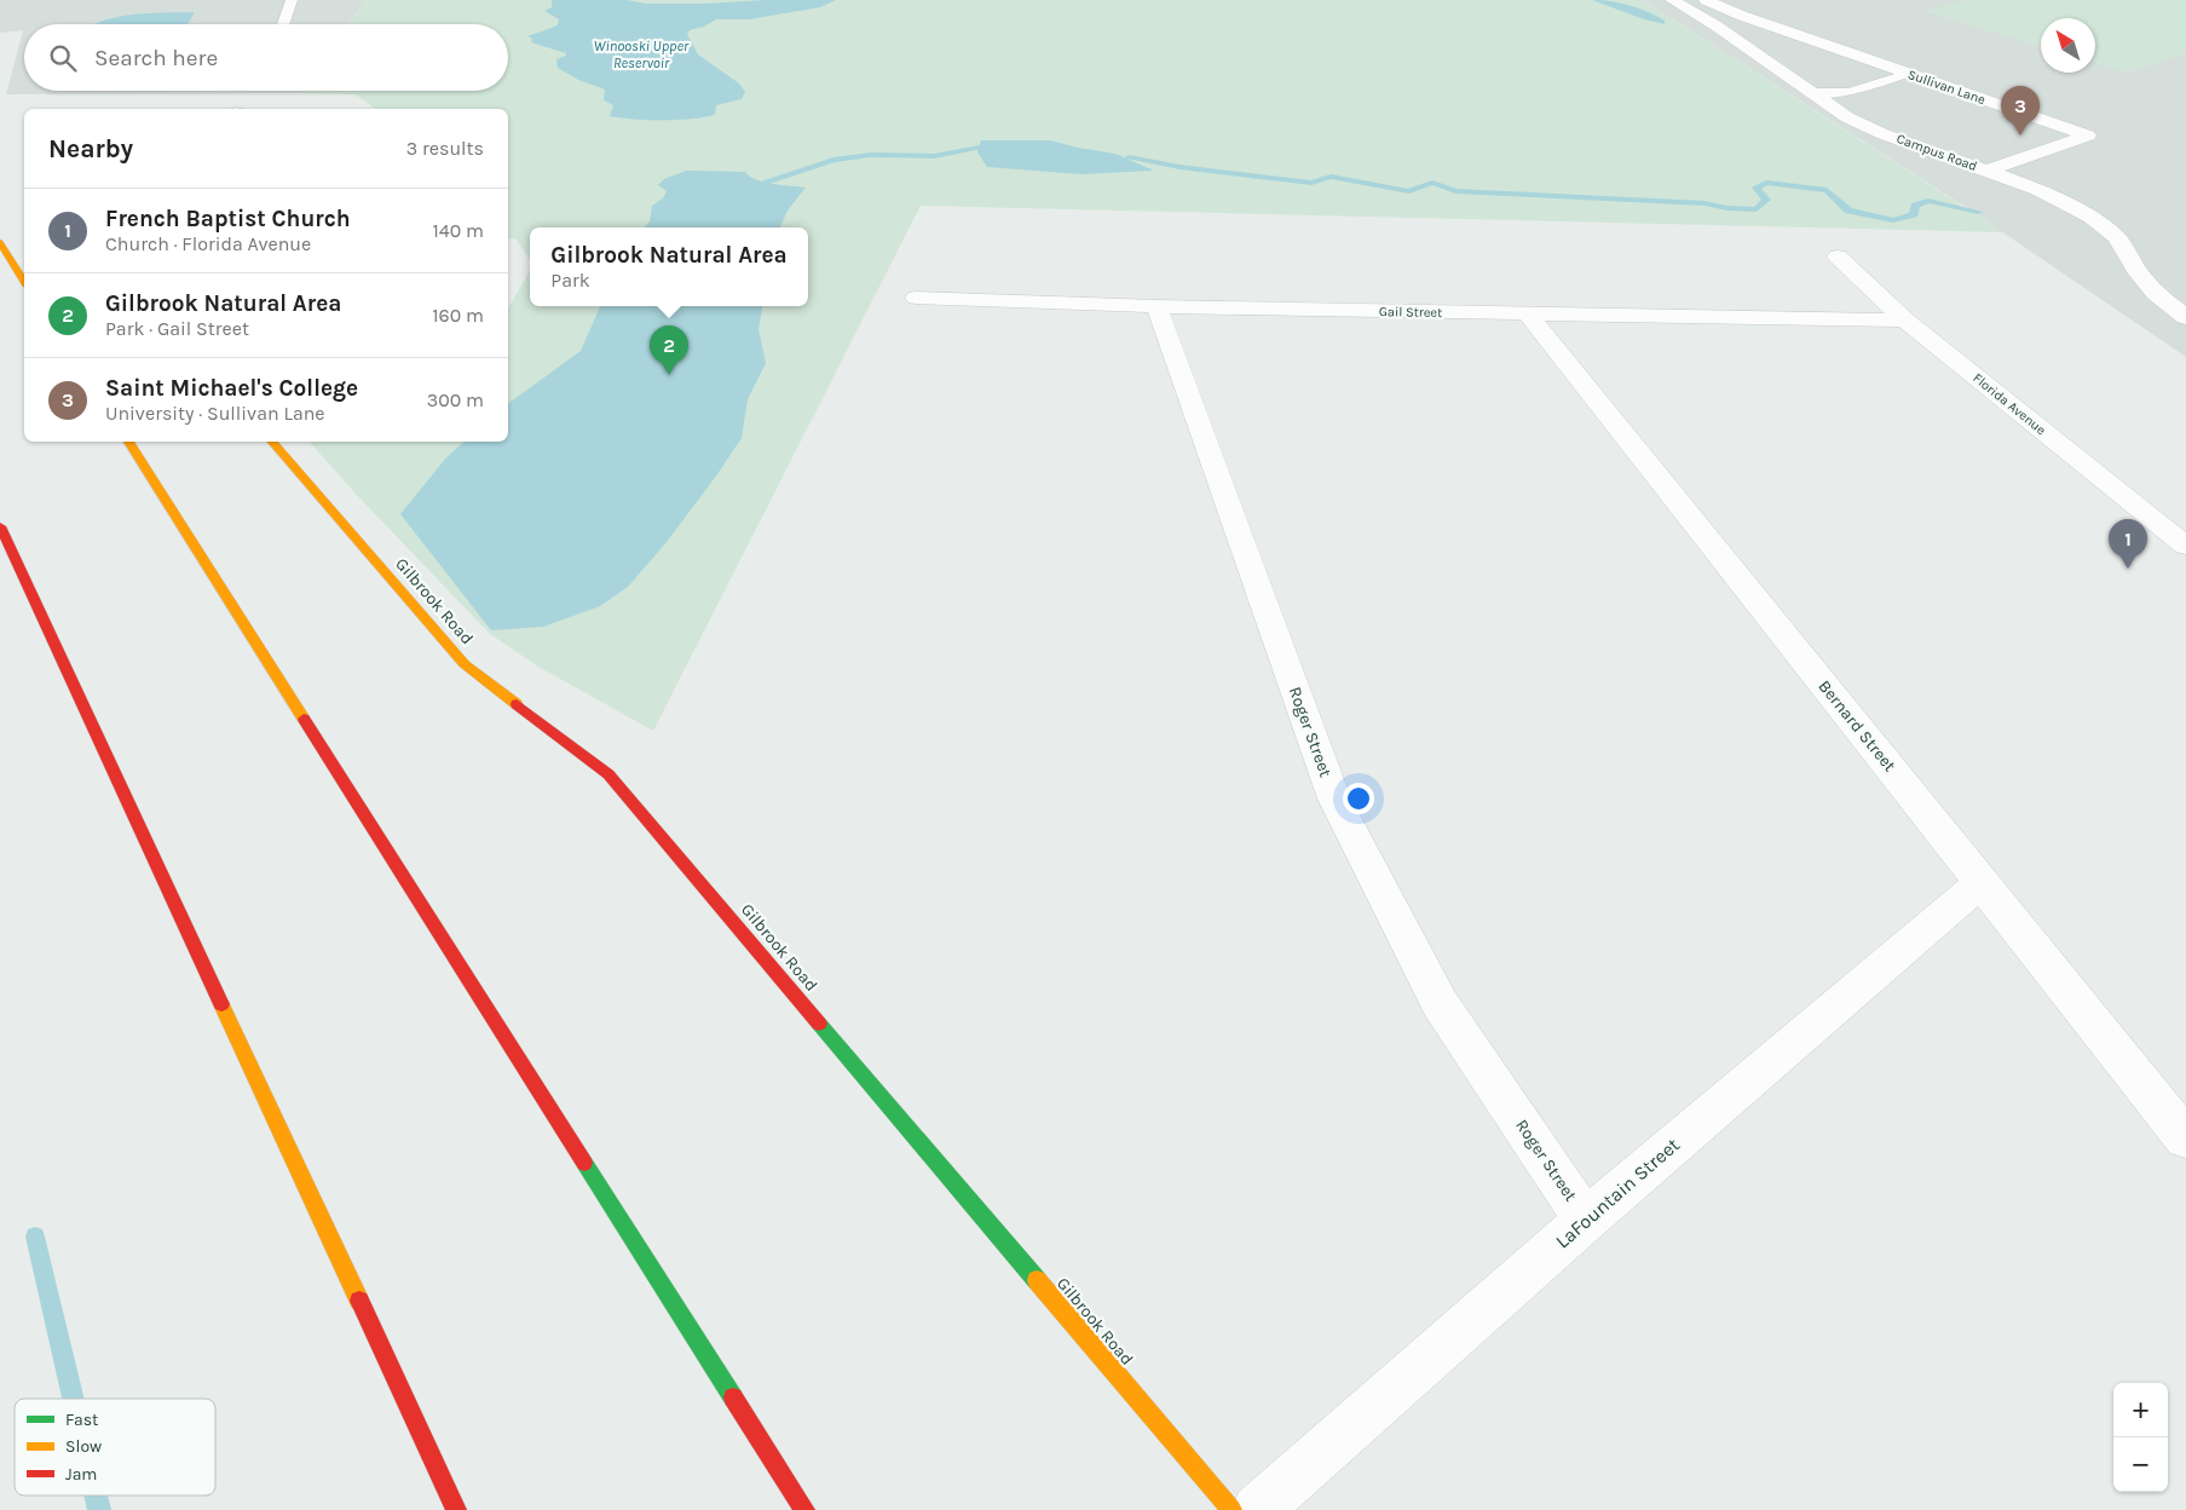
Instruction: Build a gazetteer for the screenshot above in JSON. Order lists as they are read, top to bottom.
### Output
{
  "streets": {
    "main road": ["Gilbrook Road"],
    "street": [
      "Sullivan Lane",
      "Campus Road",
      "Gail Street",
      "Florida Avenue",
      "Bernard Street",
      "Roger Street",
      "LaFountain Street"
    ]
  },
  "crossings": [
    ["Sullivan Lane", "Campus Road"],
    ["Gail Street", "Florida Avenue"],
    ["Gail Street", "Bernard Street"],
    ["Gail Street", "Roger Street"],
    ["Bernard Street", "LaFountain Street"],
    ["Roger Street", "LaFountain Street"]
  ],
  "water": ["Winooski Upper Reservoir"],
  "legend": ["Fast", "Slow", "Jam"],
  "north": "top left",
  "page": {
    "search": "Search here",
    "pins": ["3", "2", "1"],
    "heading": ["Nearby", "3 results"],
    "list": [
      {
        "mark": "1",
        "name": "French Baptist Church",
        "note": "Church · Florida Avenue",
        "value": "140 m"
      },
      {
        "mark": "2",
        "name": "Gilbrook Natural Area",
        "note": "Park · Gail Street",
        "value": "160 m"
      },
      {
        "mark": "3",
        "name": "Saint Michael's College",
        "note": "University · Sullivan Lane",
        "value": "300 m"
      }
    ],
    "popup": ["Gilbrook Natural Area", "Park"],
    "map_buttons": ["+", "−"]
  }
}
